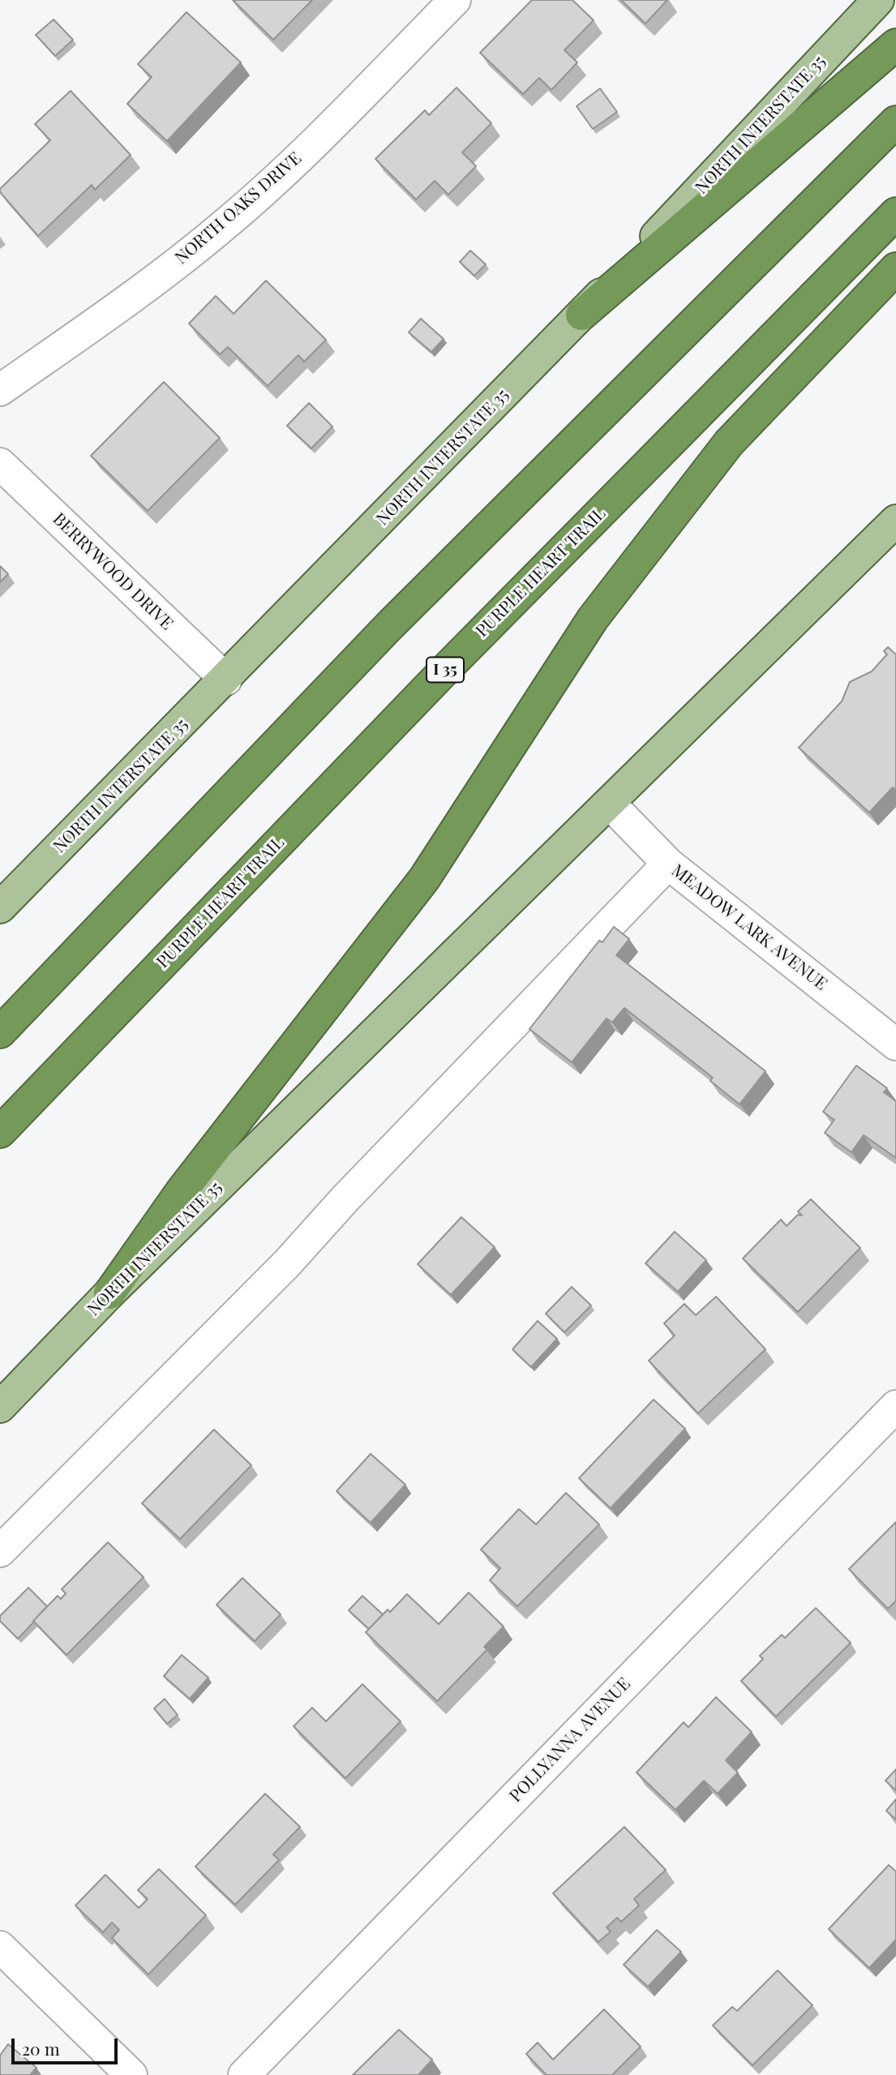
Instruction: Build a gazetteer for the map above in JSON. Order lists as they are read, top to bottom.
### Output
{
  "streets": {
    "highway": ["PURPLE HEART TRAIL", "I 35"],
    "main road": ["NORTH INTERSTATE 35"],
    "street": [
      "NORTH OAKS DRIVE",
      "BERRYWOOD DRIVE",
      "MEADOW LARK AVENUE",
      "POLLYANNA AVENUE"
    ]
  },
  "crossings": [
    ["NORTH INTERSTATE 35", "BERRYWOOD DRIVE"],
    ["NORTH INTERSTATE 35", "MEADOW LARK AVENUE"]
  ],
  "scale_bar": "20 m"
}
